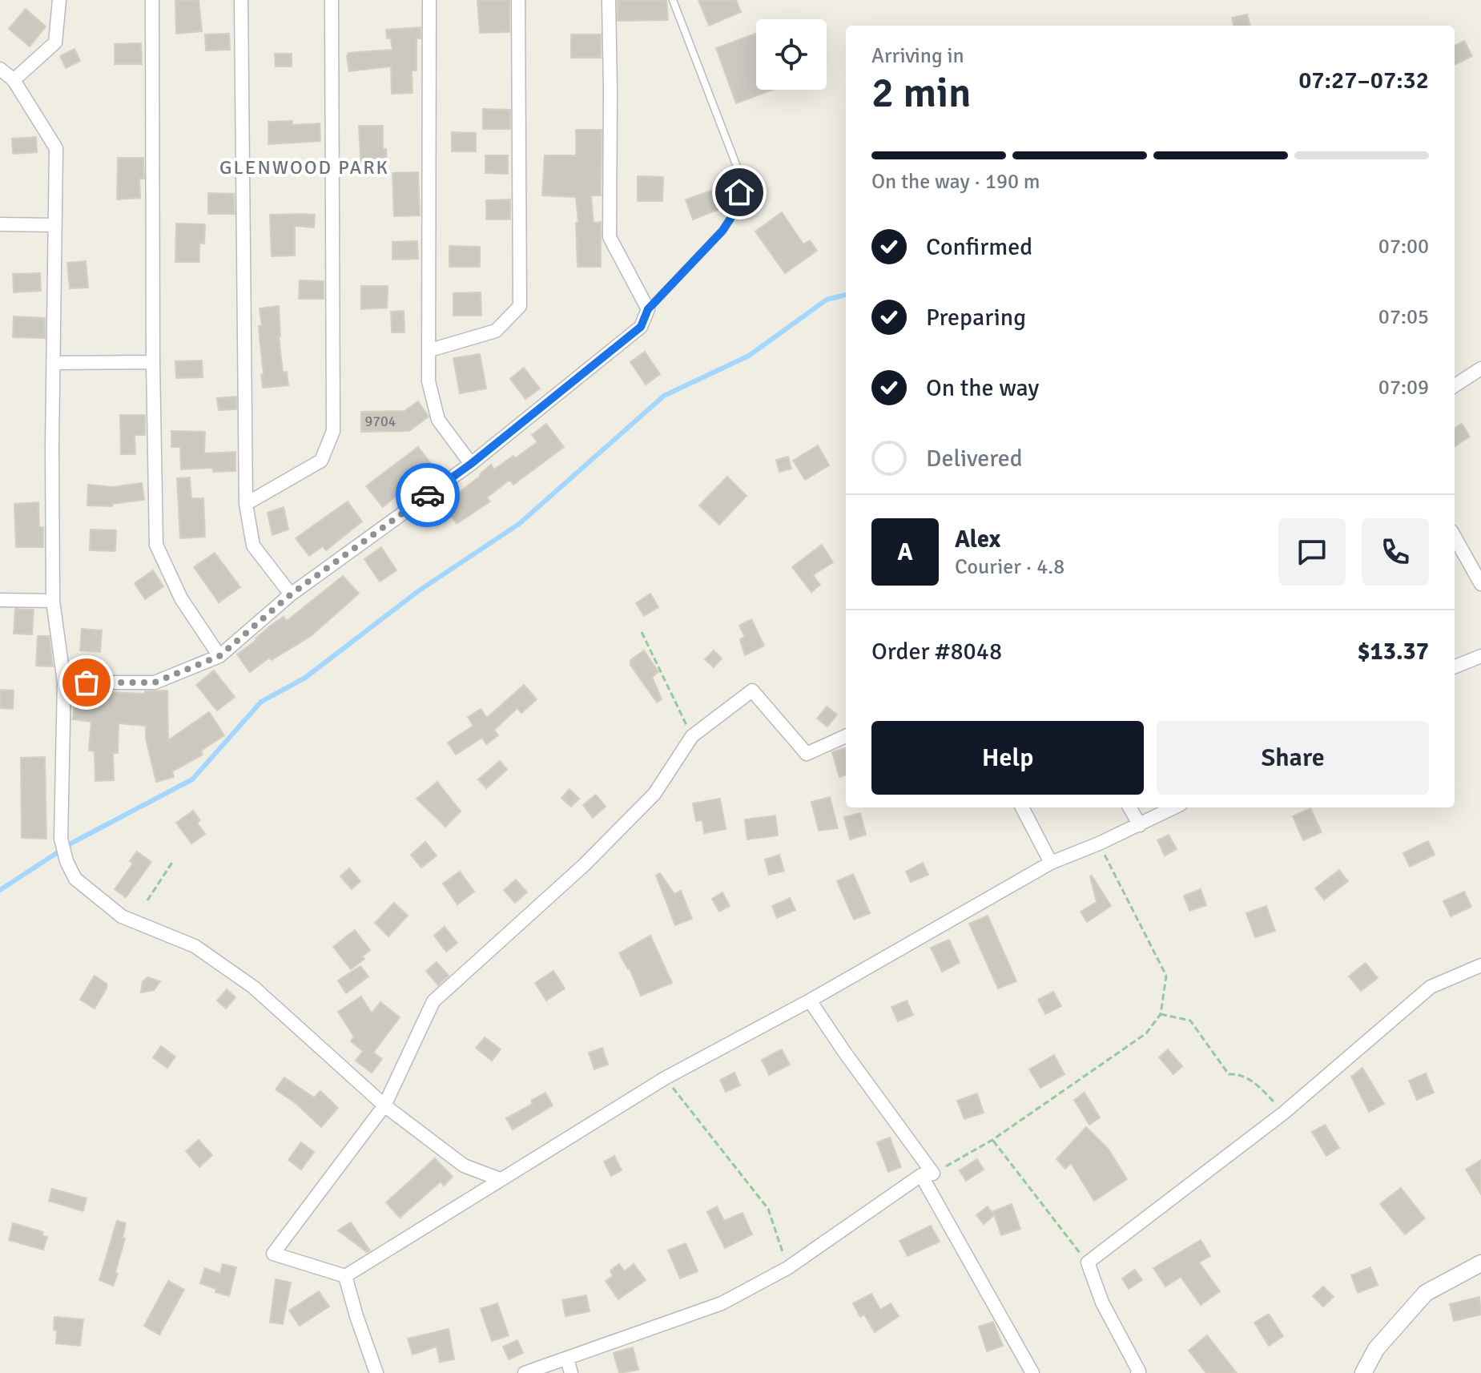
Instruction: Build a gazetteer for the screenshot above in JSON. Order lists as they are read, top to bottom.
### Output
{
  "districts": ["GLENWOOD PARK"],
  "house_numbers": ["9704"],
  "page": {
    "heading": ["2 min", "Arriving in", "07:27–07:32"],
    "panel": [
      "Alex",
      "Courier · 4.8",
      "Order #8048",
      "$13.37"
    ],
    "bar": "On the way · 190 m",
    "list": [
      ["Confirmed", "07:00"],
      ["Preparing", "07:05"],
      ["On the way", "07:09"],
      "Delivered"
    ],
    "round": "A",
    "buttons": ["Help", "Share"]
  }
}
